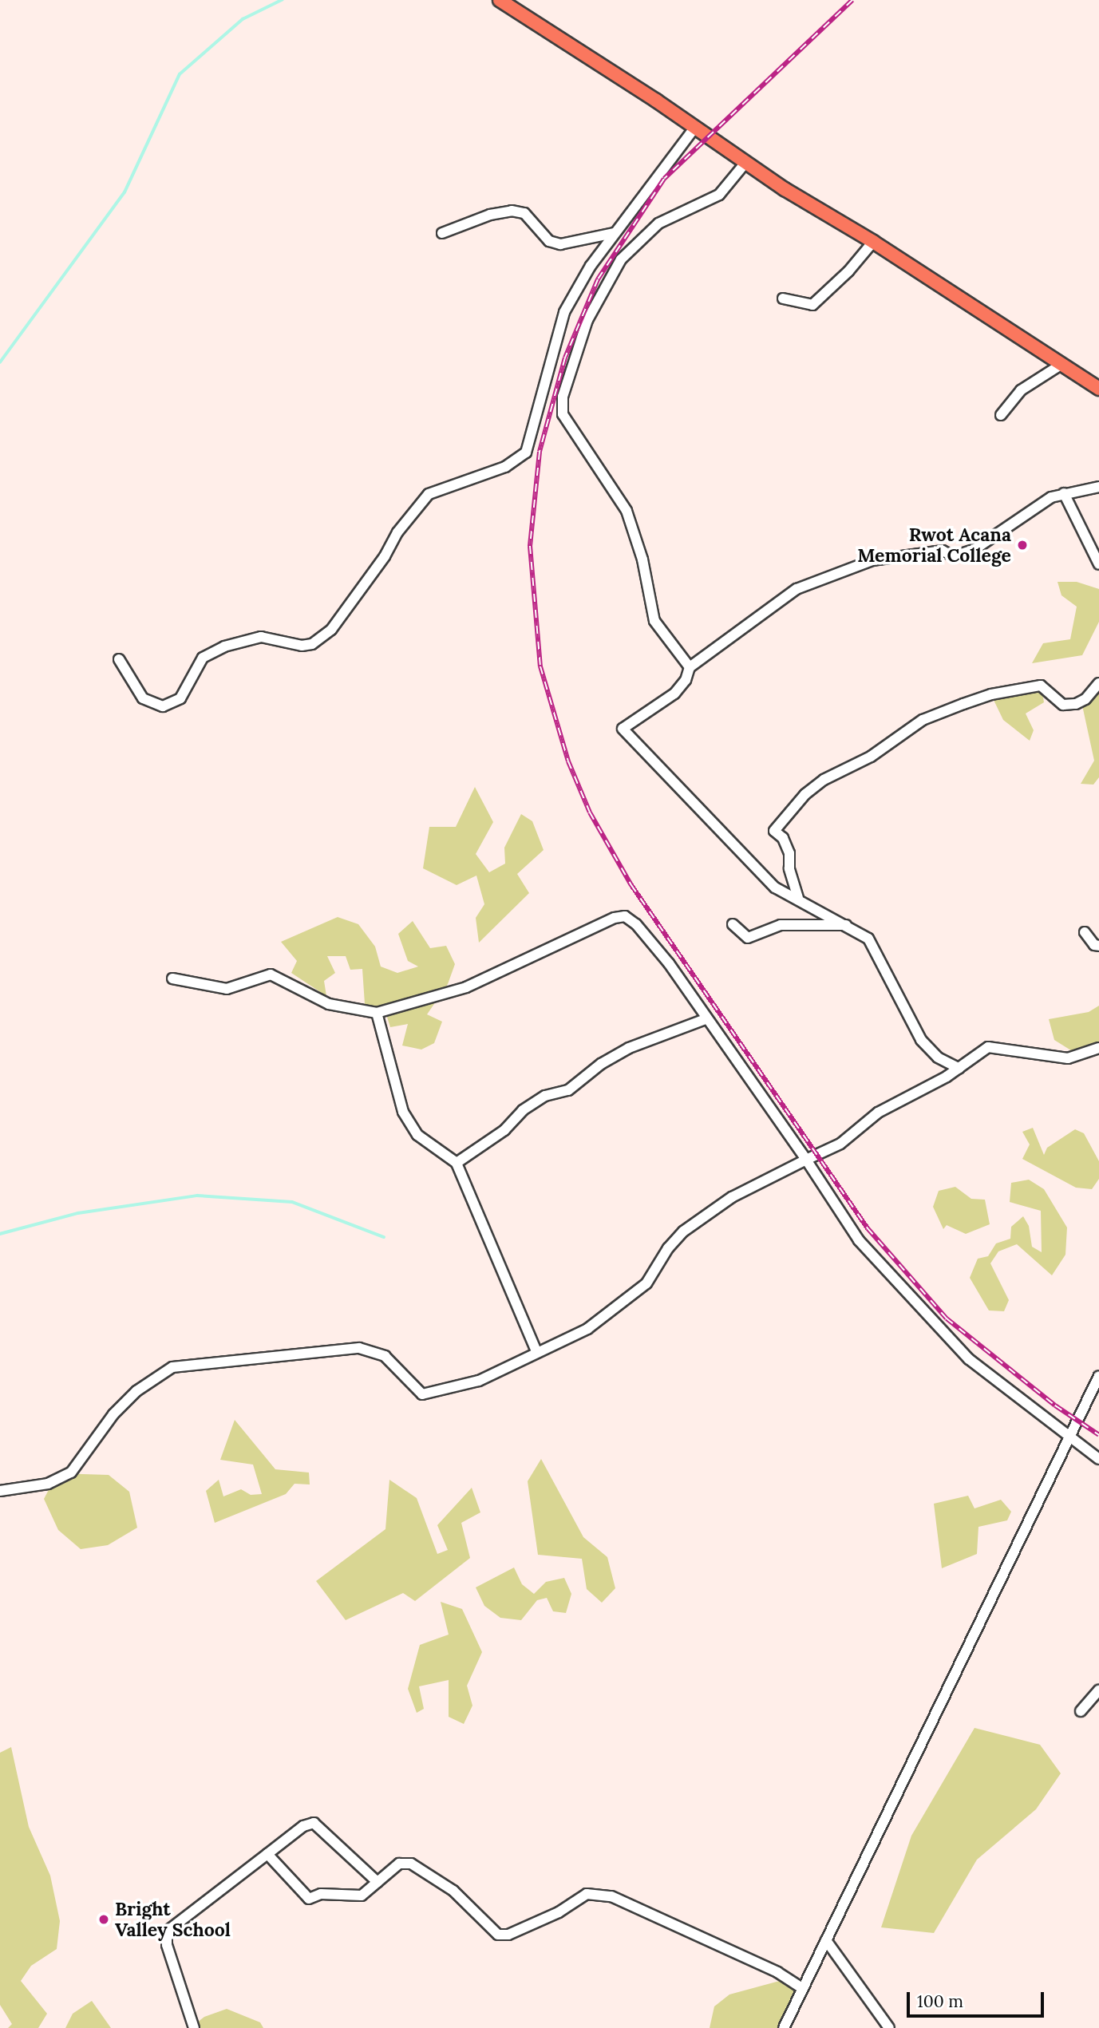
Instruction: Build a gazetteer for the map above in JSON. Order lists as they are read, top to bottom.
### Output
{
  "places": ["Rwot Acana Memorial College", "Bright Valley School"],
  "scale_bar": "100 m"
}
